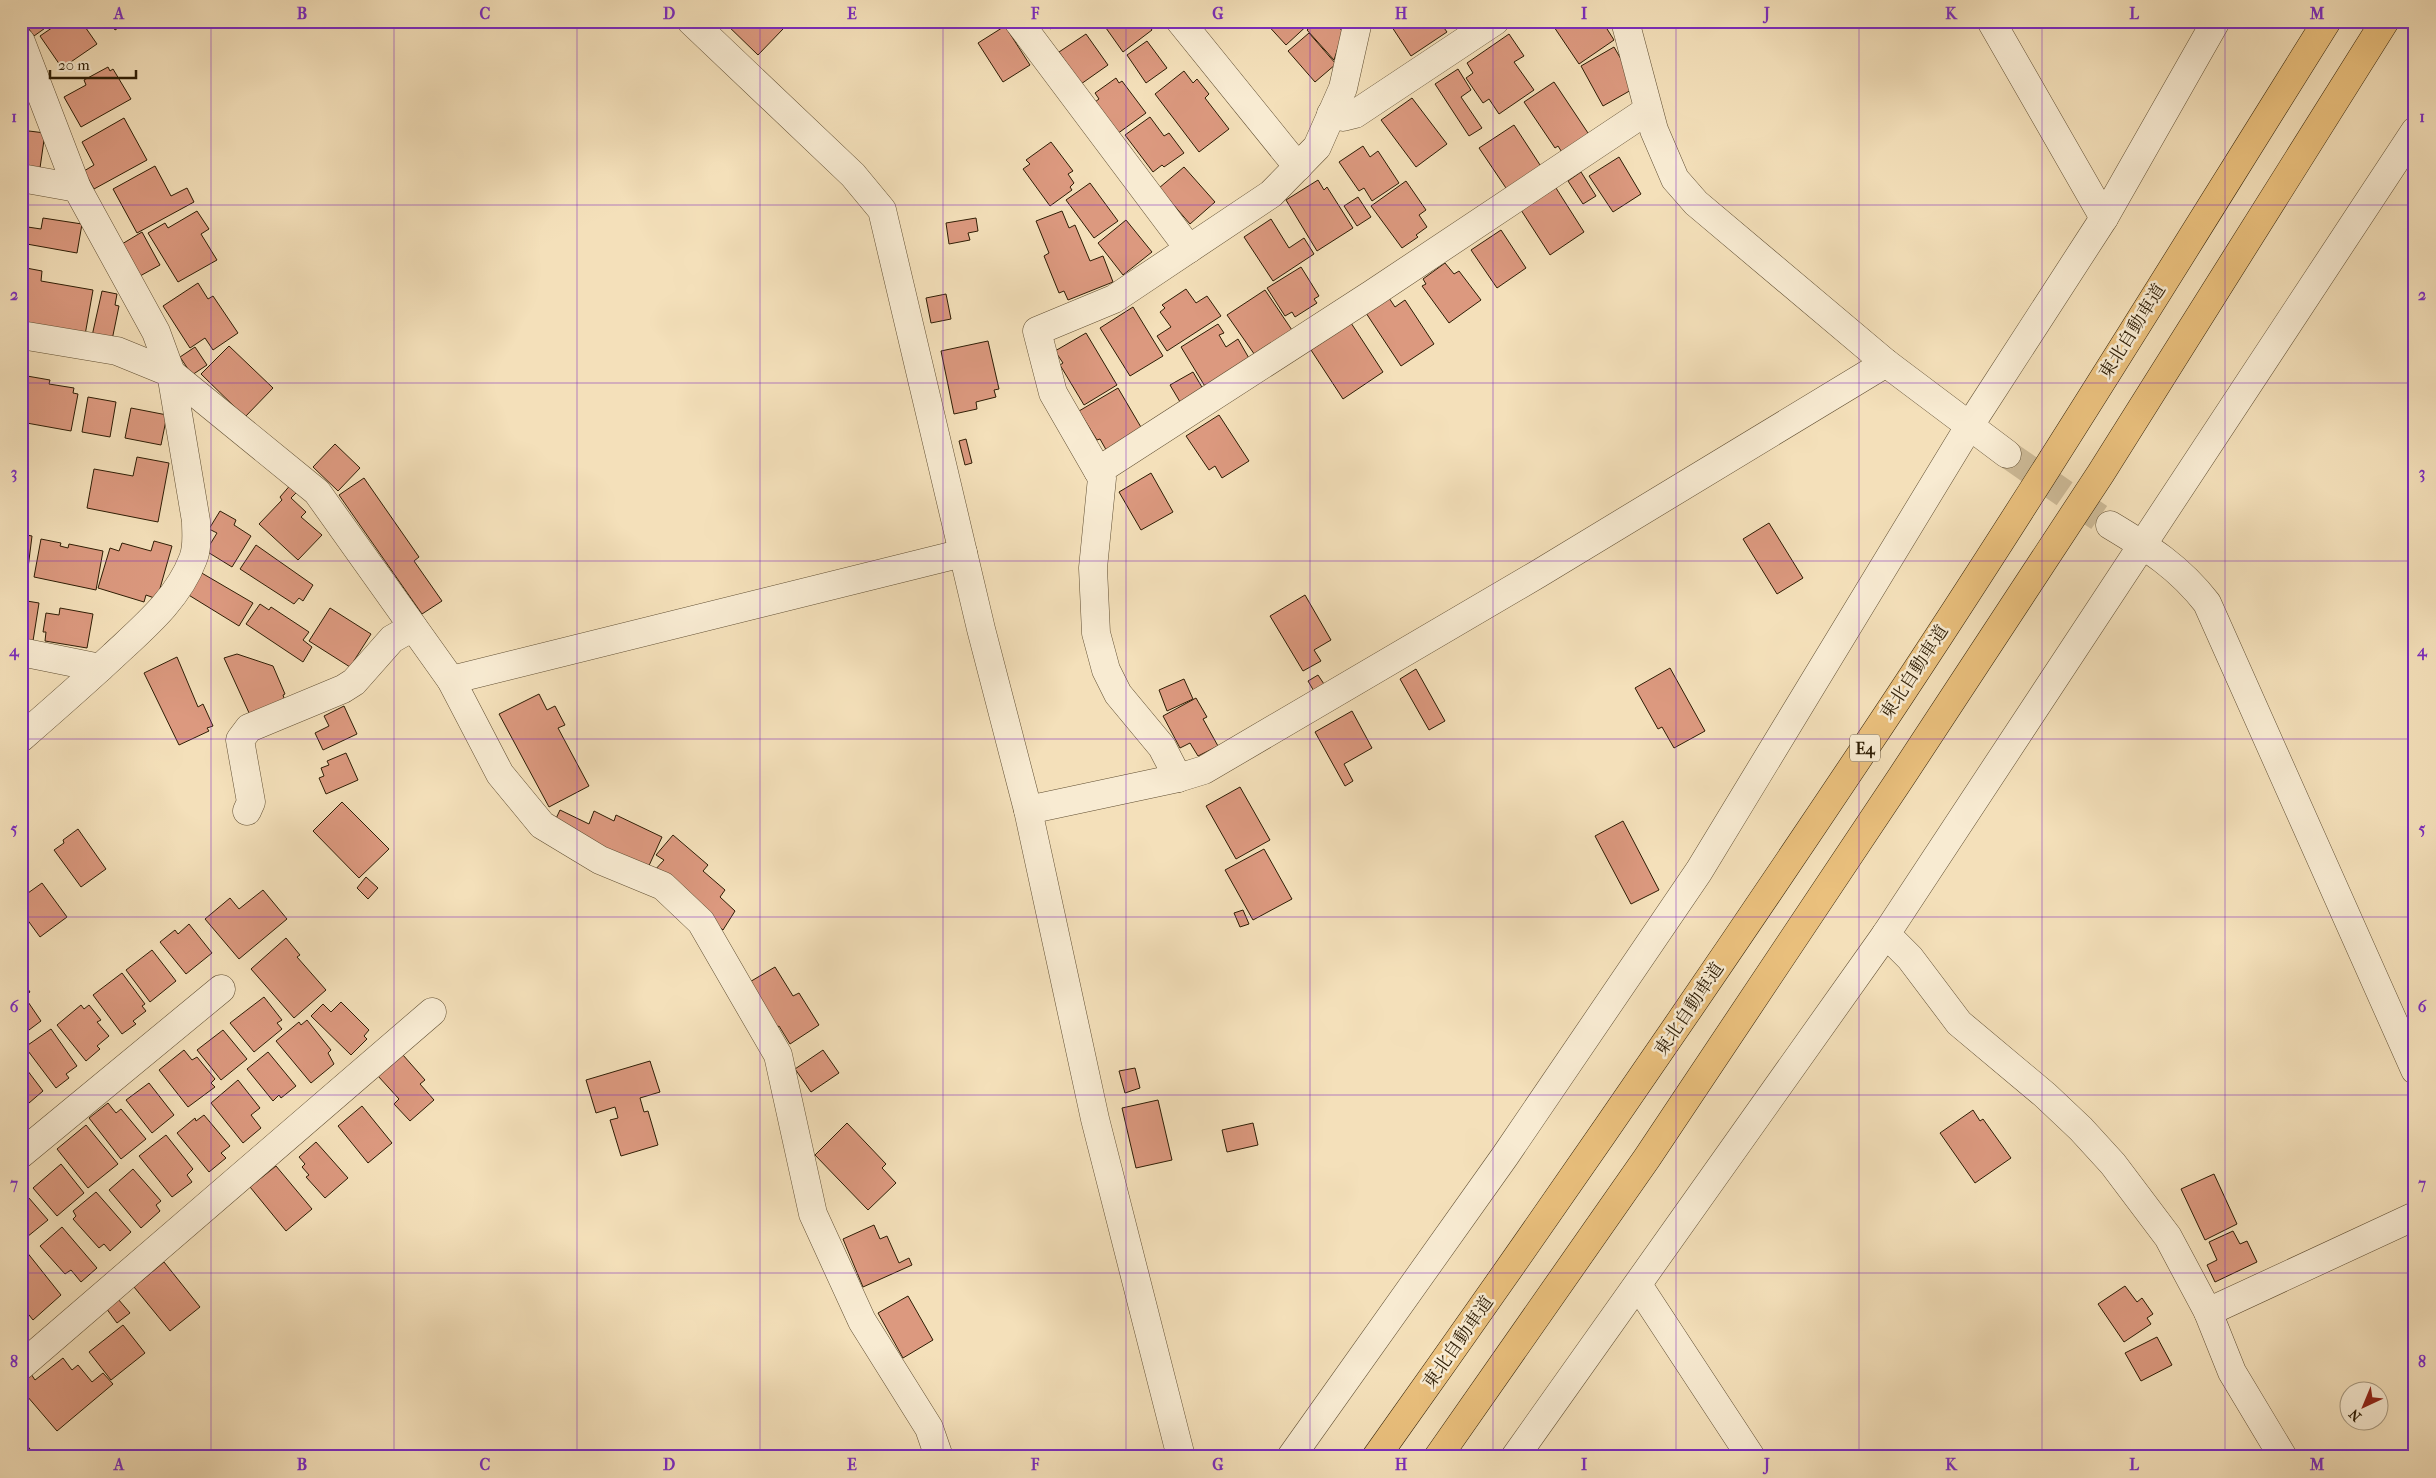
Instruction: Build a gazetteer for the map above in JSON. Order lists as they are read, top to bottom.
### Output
{
  "streets": {
    "highway": ["東北自動車道", "E4"]
  },
  "scale_bar": "20 m",
  "north": "bottom left",
  "grid": {
    "columns": [
      "A",
      "B",
      "C",
      "D",
      "E",
      "F",
      "G",
      "H",
      "I",
      "J",
      "K",
      "L",
      "M"
    ],
    "rows": [
      "1",
      "2",
      "3",
      "4",
      "5",
      "6",
      "7",
      "8"
    ]
  }
}
